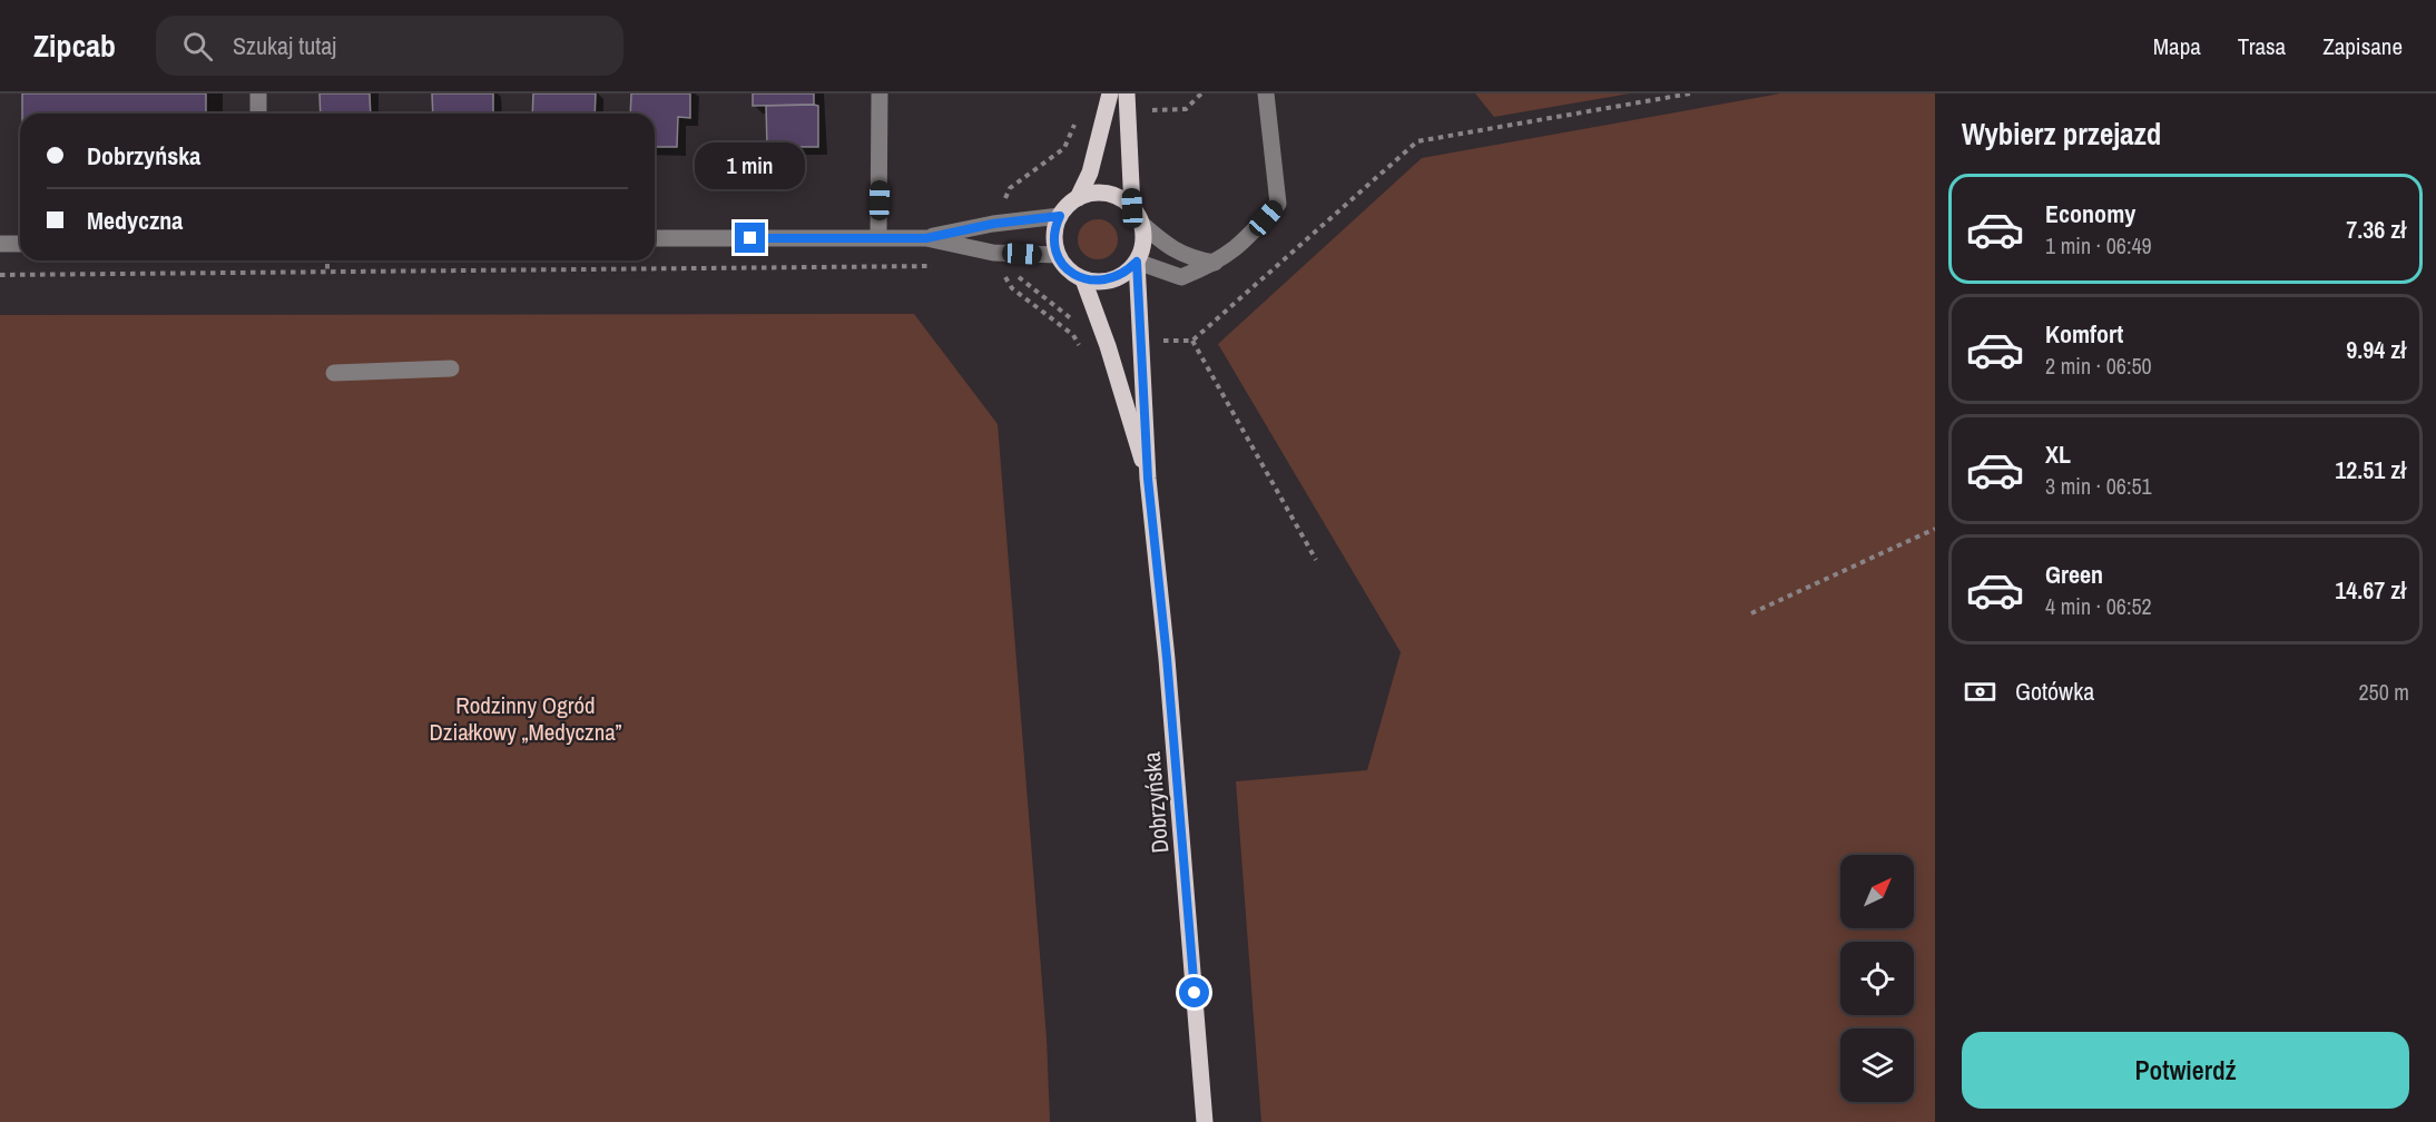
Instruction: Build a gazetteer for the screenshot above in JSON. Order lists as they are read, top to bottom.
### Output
{
  "streets": {
    "main road": ["Dobrzyńska"]
  },
  "parks": ["Rodzinny Ogród Działkowy „Medyczna”"],
  "north": "top right",
  "page": {
    "header": "Zipcab",
    "search": "Szukaj tutaj",
    "nav": ["Mapa", "Trasa", "Zapisane"],
    "heading": "Wybierz przejazd",
    "banner": ["Dobrzyńska", "Medyczna"],
    "bubble": "1 min",
    "list": [
      {
        "name": "Economy",
        "note": "1 min · 06:49",
        "value": "7.36 zł"
      },
      {
        "name": "Komfort",
        "note": "2 min · 06:50",
        "value": "9.94 zł"
      },
      {
        "name": "XL",
        "note": "3 min · 06:51",
        "value": "12.51 zł"
      },
      {
        "name": "Green",
        "note": "4 min · 06:52",
        "value": "14.67 zł"
      }
    ],
    "pay": ["Gotówka", "250 m"],
    "buttons": "Potwierdź"
  }
}
